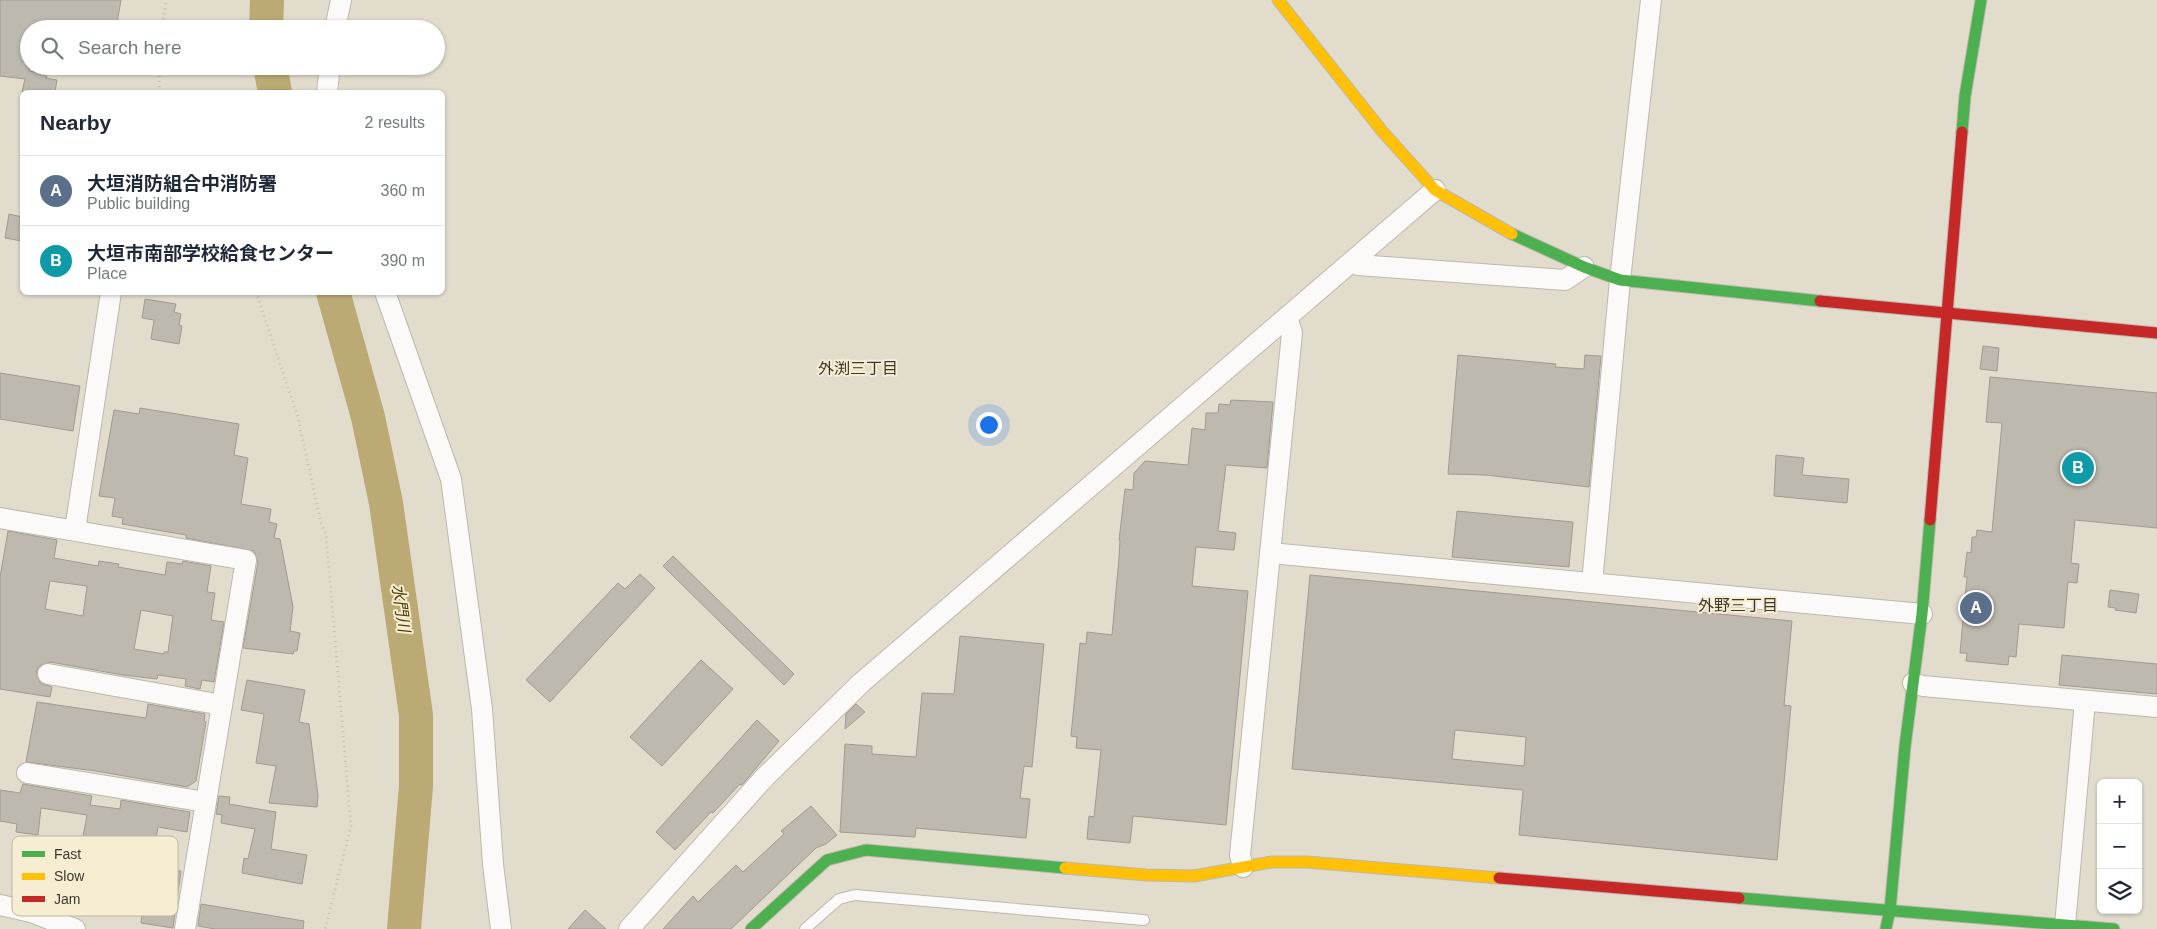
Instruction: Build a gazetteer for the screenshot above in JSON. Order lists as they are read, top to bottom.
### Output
{
  "districts": ["外渕三丁目", "外野三丁目"],
  "water": ["水門川"],
  "legend": ["Fast", "Slow", "Jam"],
  "page": {
    "search": "Search here",
    "heading": ["Nearby", "2 results"],
    "list": [
      {
        "mark": "A",
        "name": "大垣消防組合中消防署",
        "note": "Public building",
        "value": "360 m"
      },
      {
        "mark": "B",
        "name": "大垣市南部学校給食センター",
        "note": "Place",
        "value": "390 m"
      }
    ],
    "pins": ["B", "A"],
    "map_buttons": ["+", "−"]
  }
}
